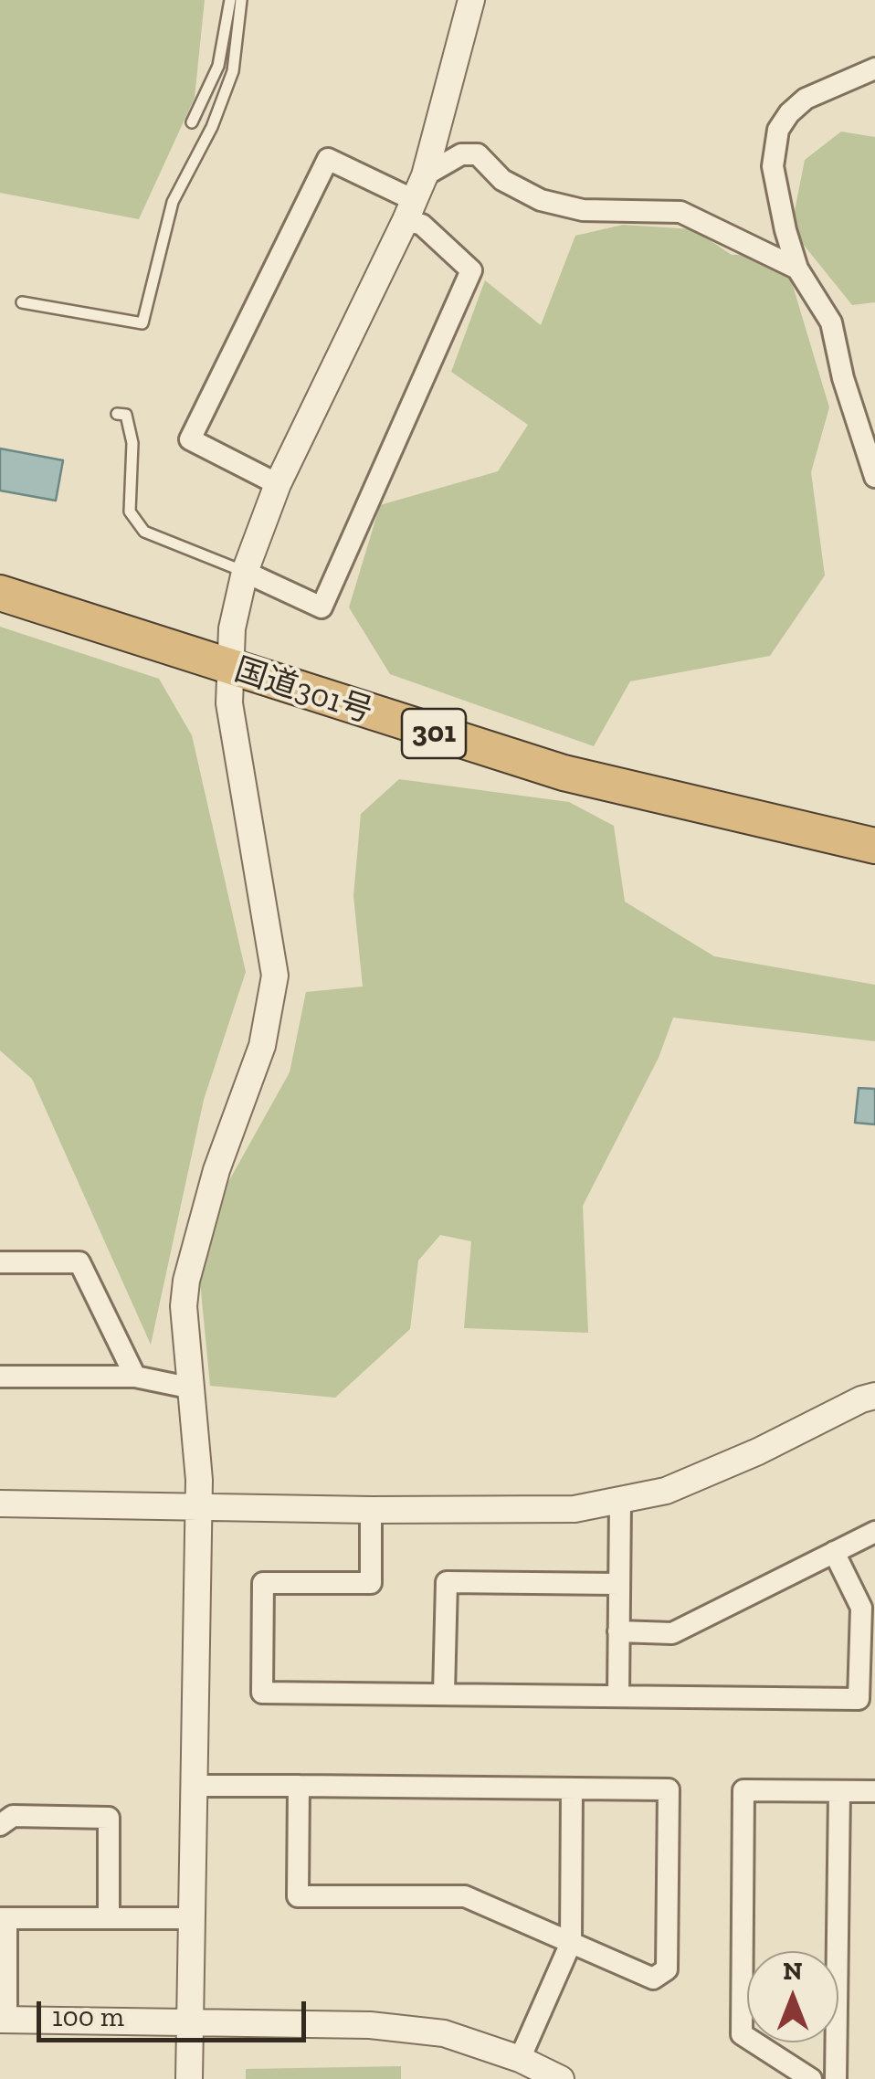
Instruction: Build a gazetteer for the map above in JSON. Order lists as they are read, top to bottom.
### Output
{
  "streets": {
    "highway": ["国道301号", "301"]
  },
  "scale_bar": "100 m",
  "north": "top"
}
